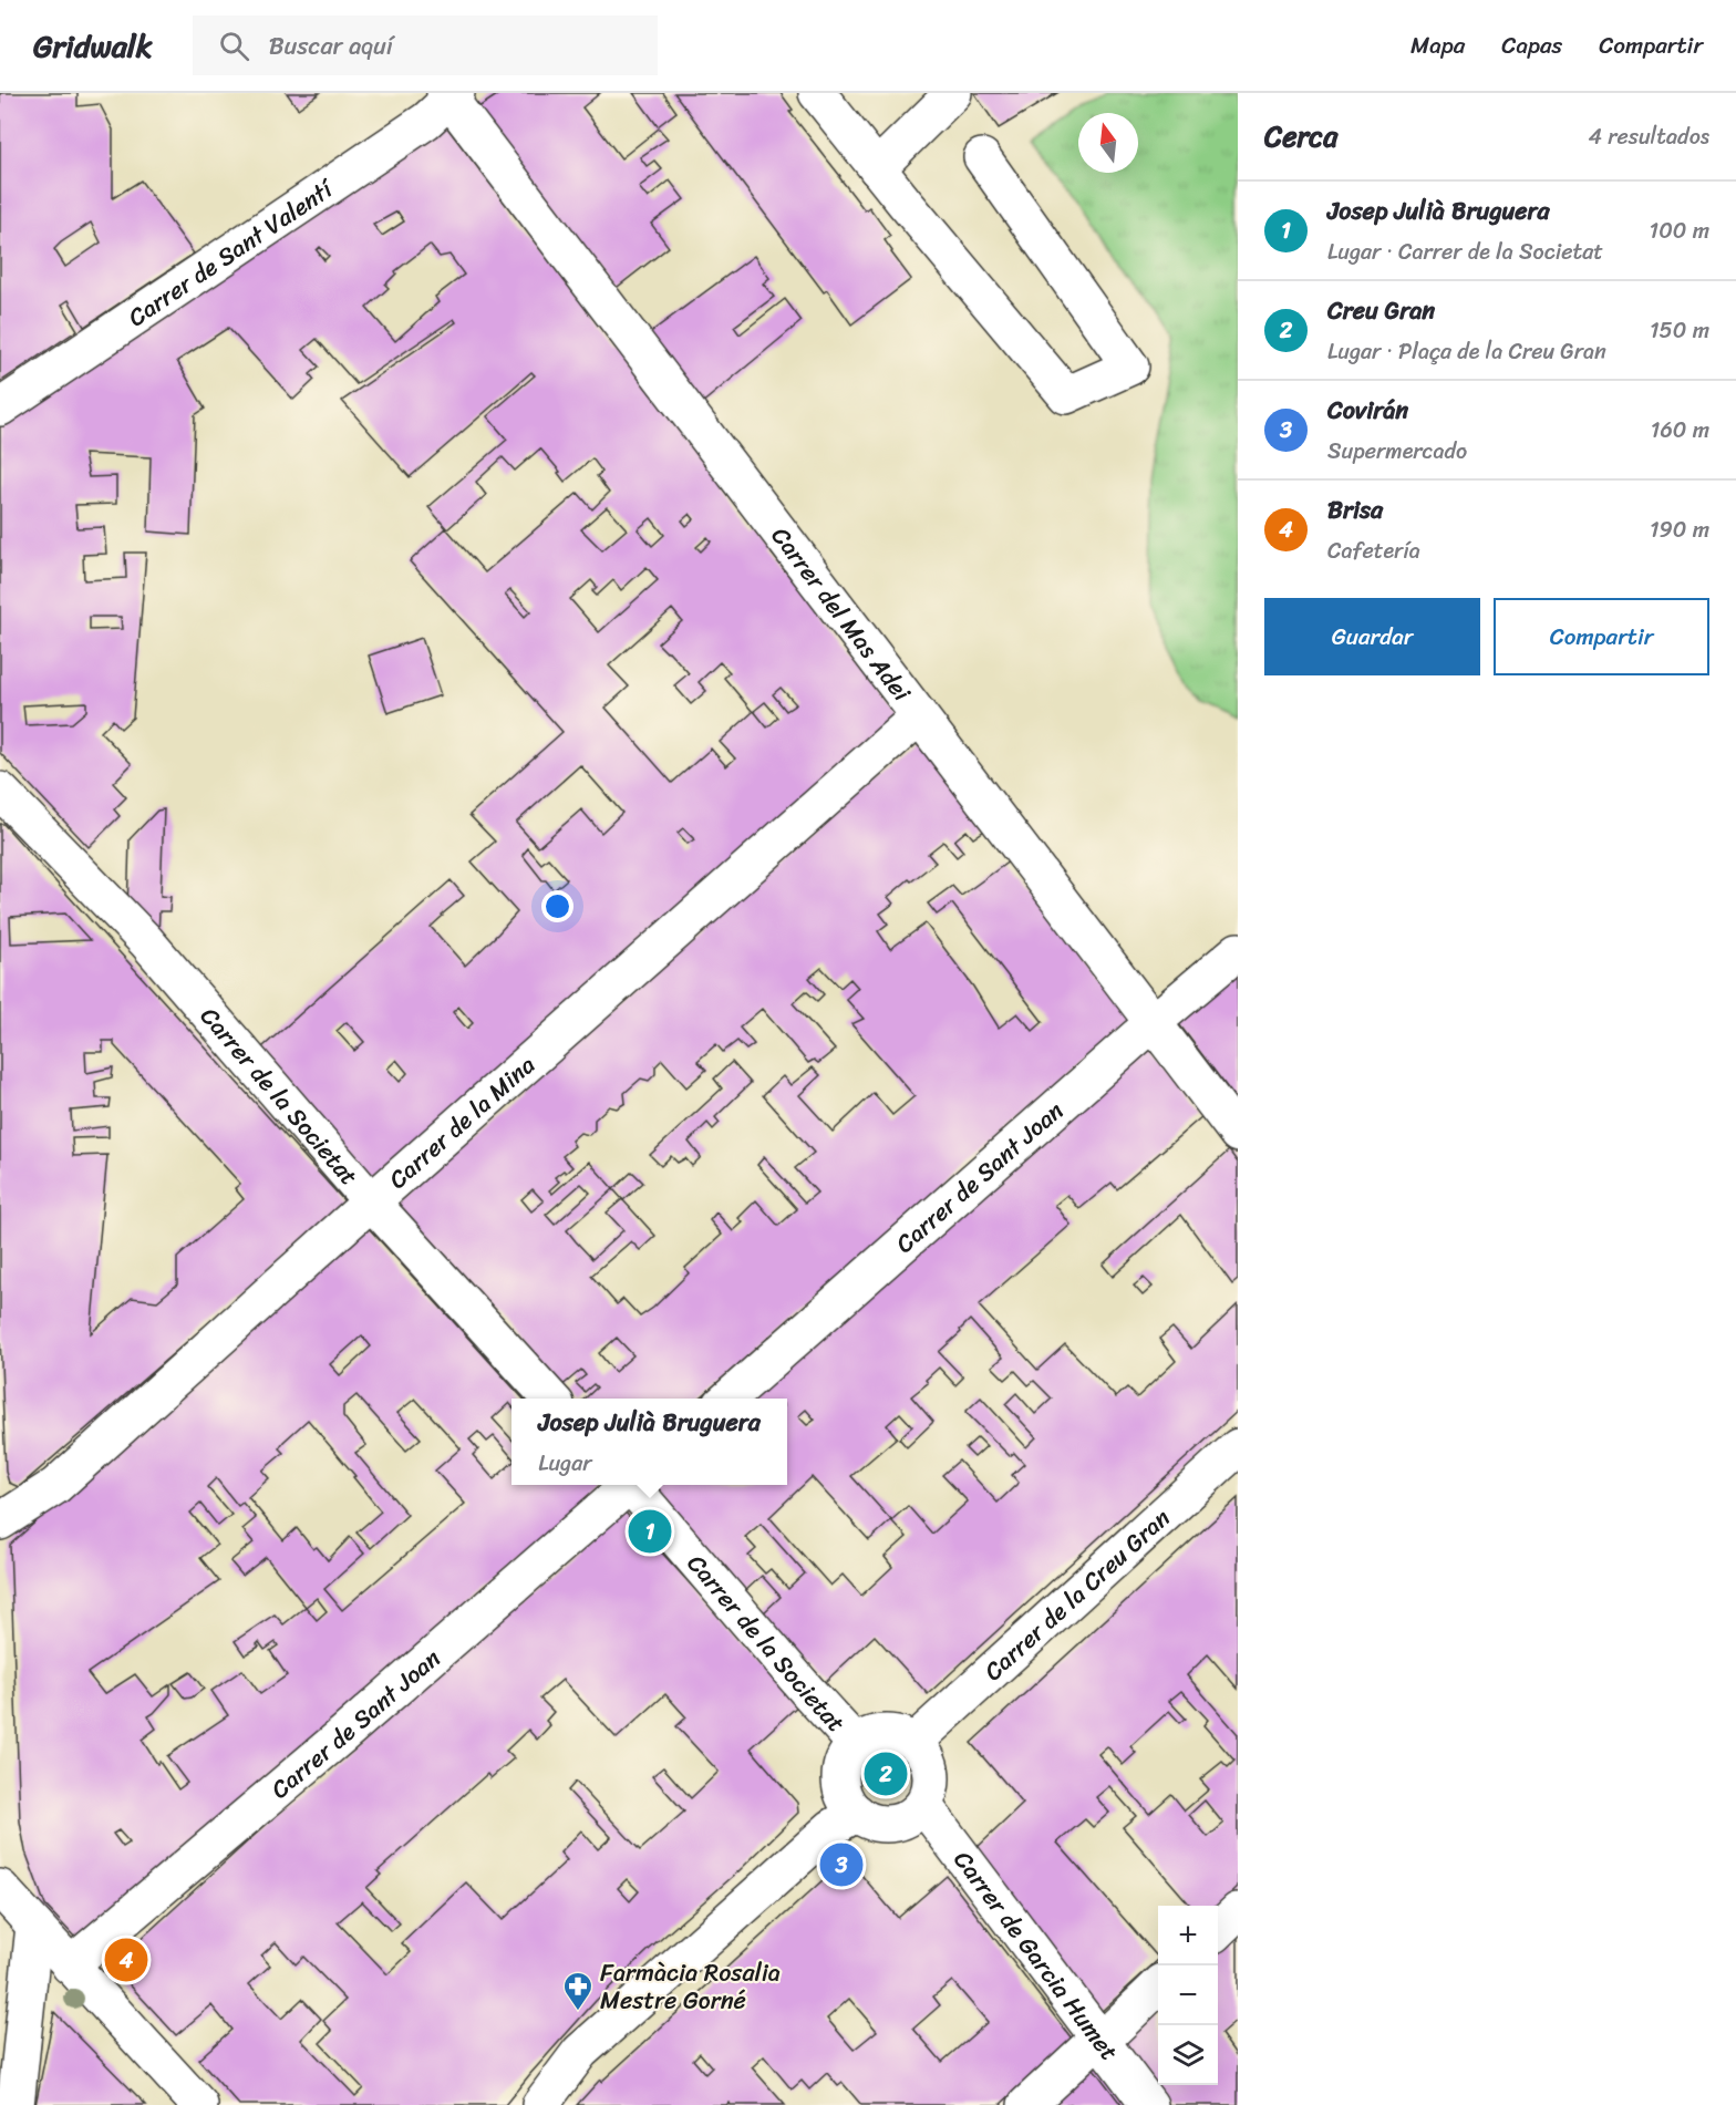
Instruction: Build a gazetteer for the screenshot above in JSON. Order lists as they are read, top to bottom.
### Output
{
  "streets": {
    "street": [
      "Carrer de Sant Valentí",
      "Carrer del Mas Adei",
      "Carrer de la Societat",
      "Carrer de la Mina",
      "Carrer de Sant Joan",
      "Carrer de la Creu Gran",
      "Carrer de Garcia Humet"
    ]
  },
  "crossings": [
    ["Carrer de Sant Valentí", "Carrer del Mas Adei"],
    ["Carrer del Mas Adei", "Carrer de la Mina"],
    ["Carrer del Mas Adei", "Carrer de Sant Joan"],
    ["Carrer de la Societat", "Carrer de la Mina"],
    ["Carrer de la Societat", "Carrer de la Creu Gran"],
    ["Carrer de la Societat", "Carrer de Garcia Humet"],
    ["Carrer de la Creu Gran", "Carrer de Garcia Humet"]
  ],
  "places": {
    "pharmacy": ["Farmàcia Rosalia Mestre Gorné"]
  },
  "north": "top",
  "page": {
    "header": "Gridwalk",
    "search": "Buscar aquí",
    "nav": ["Mapa", "Capas", "Compartir"],
    "heading": ["Cerca", "4 resultados"],
    "list": [
      {
        "mark": "1",
        "name": "Josep Julià Bruguera",
        "note": "Lugar · Carrer de la Societat",
        "value": "100 m"
      },
      {
        "mark": "2",
        "name": "Creu Gran",
        "note": "Lugar · Plaça de la Creu Gran",
        "value": "150 m"
      },
      {
        "mark": "3",
        "name": "Covirán",
        "note": "Supermercado",
        "value": "160 m"
      },
      {
        "mark": "4",
        "name": "Brisa",
        "note": "Cafetería",
        "value": "190 m"
      }
    ],
    "buttons": ["Guardar", "Compartir"],
    "popup": ["Josep Julià Bruguera", "Lugar"],
    "pins": [
      "1",
      "2",
      "3",
      "4"
    ],
    "map_buttons": ["+", "−"]
  }
}
